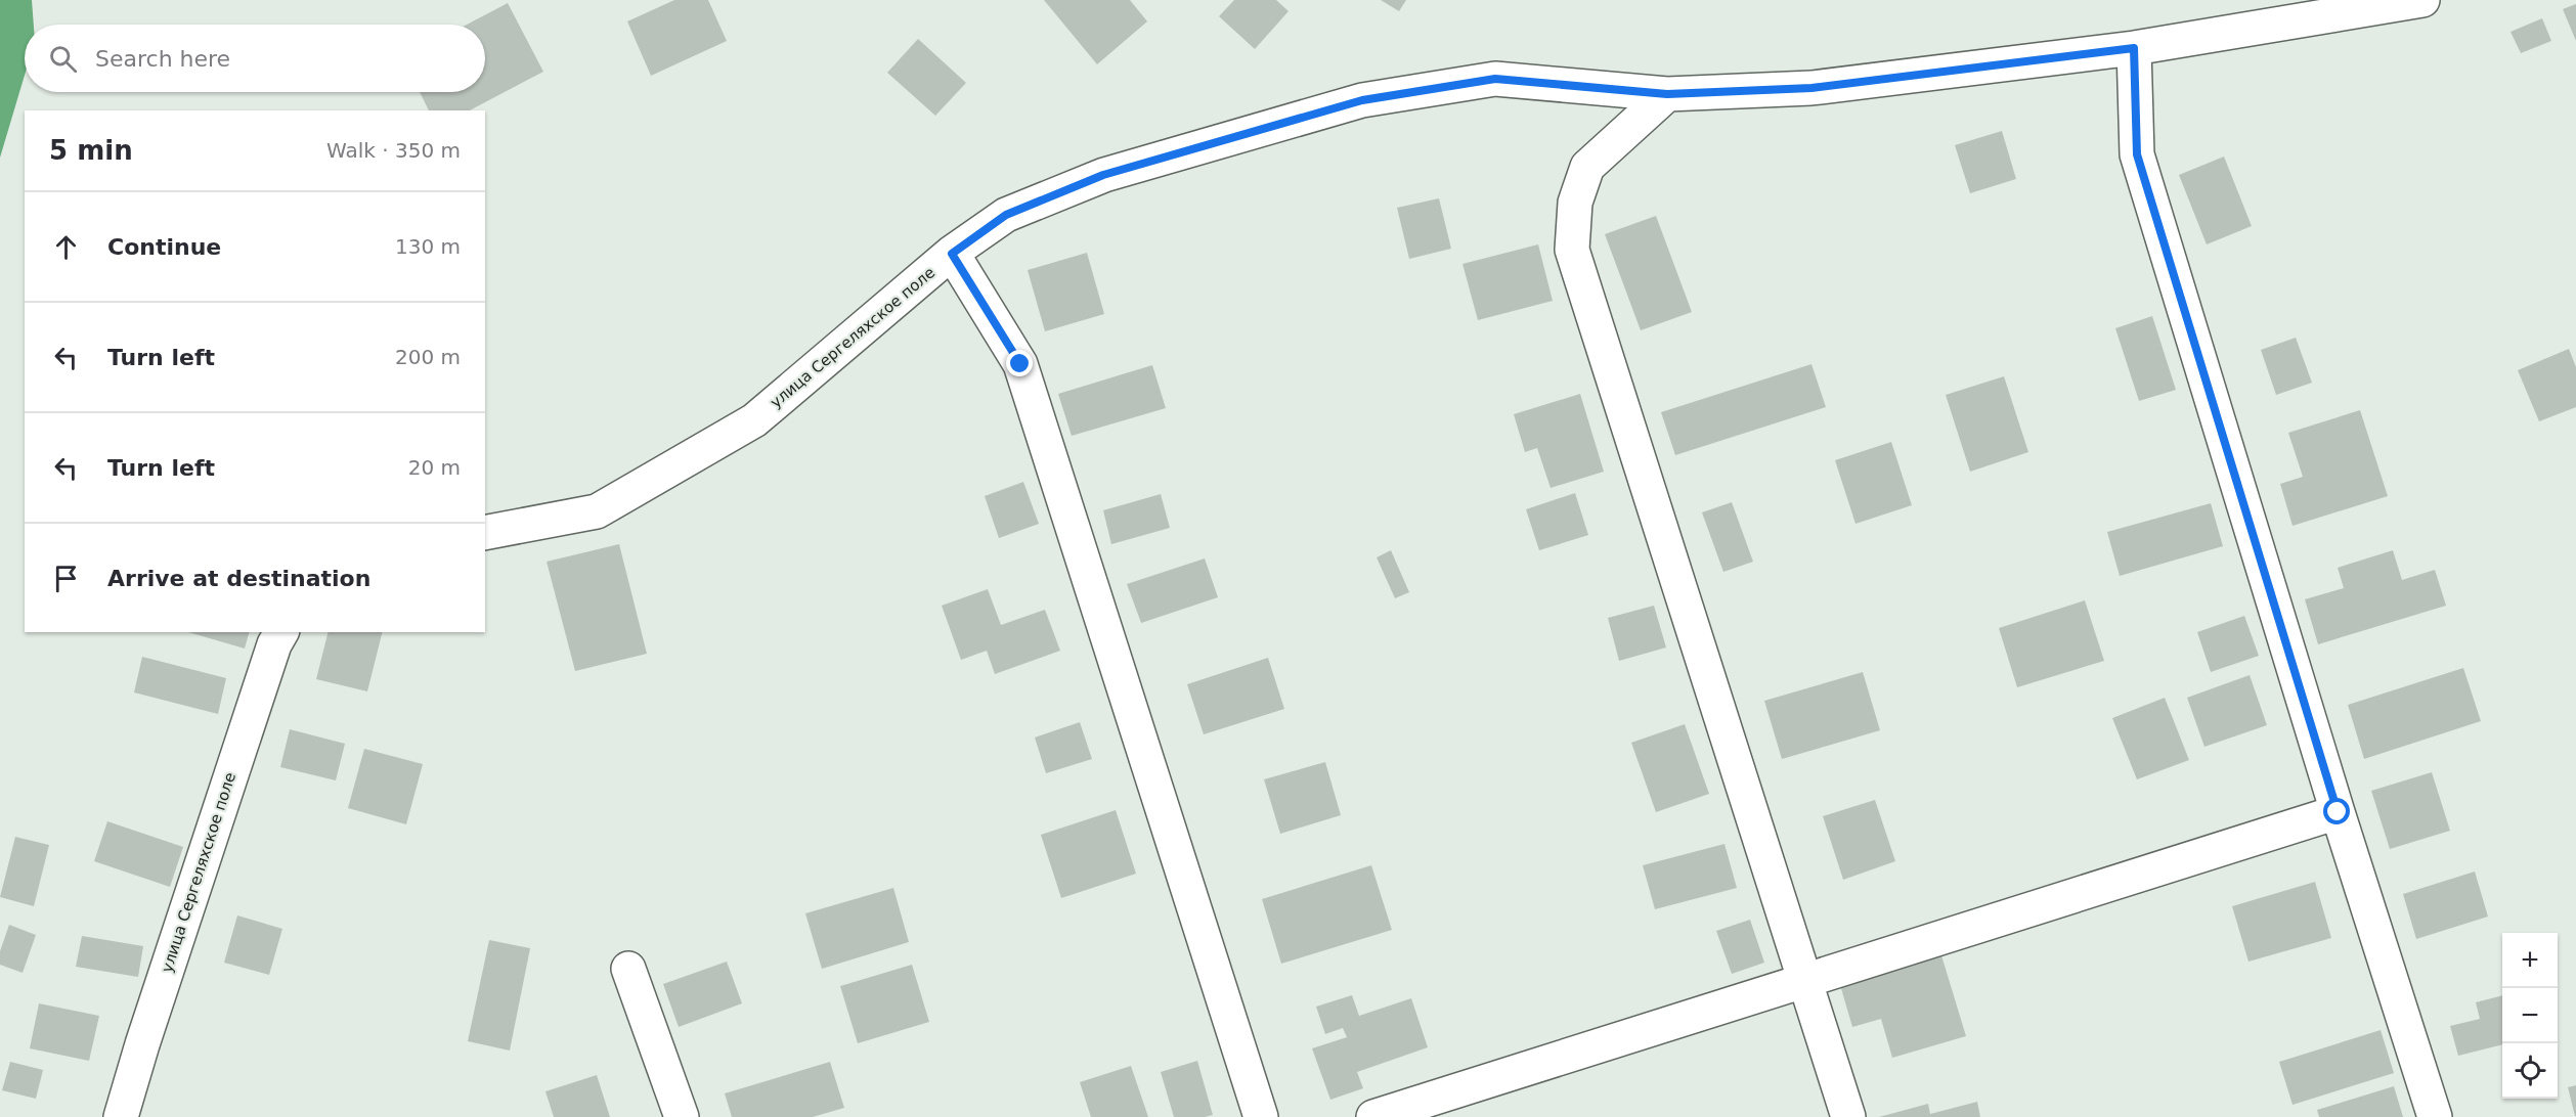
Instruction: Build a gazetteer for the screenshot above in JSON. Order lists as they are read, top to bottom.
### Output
{
  "streets": {
    "street": ["улица Сергеляхское поле"]
  },
  "page": {
    "search": "Search here",
    "heading": ["5 min", "Walk · 350 m"],
    "list": [
      ["Continue", "130 m"],
      ["Turn left", "200 m"],
      ["Turn left", "20 m"],
      "Arrive at destination"
    ],
    "map_buttons": ["+", "−"]
  }
}
